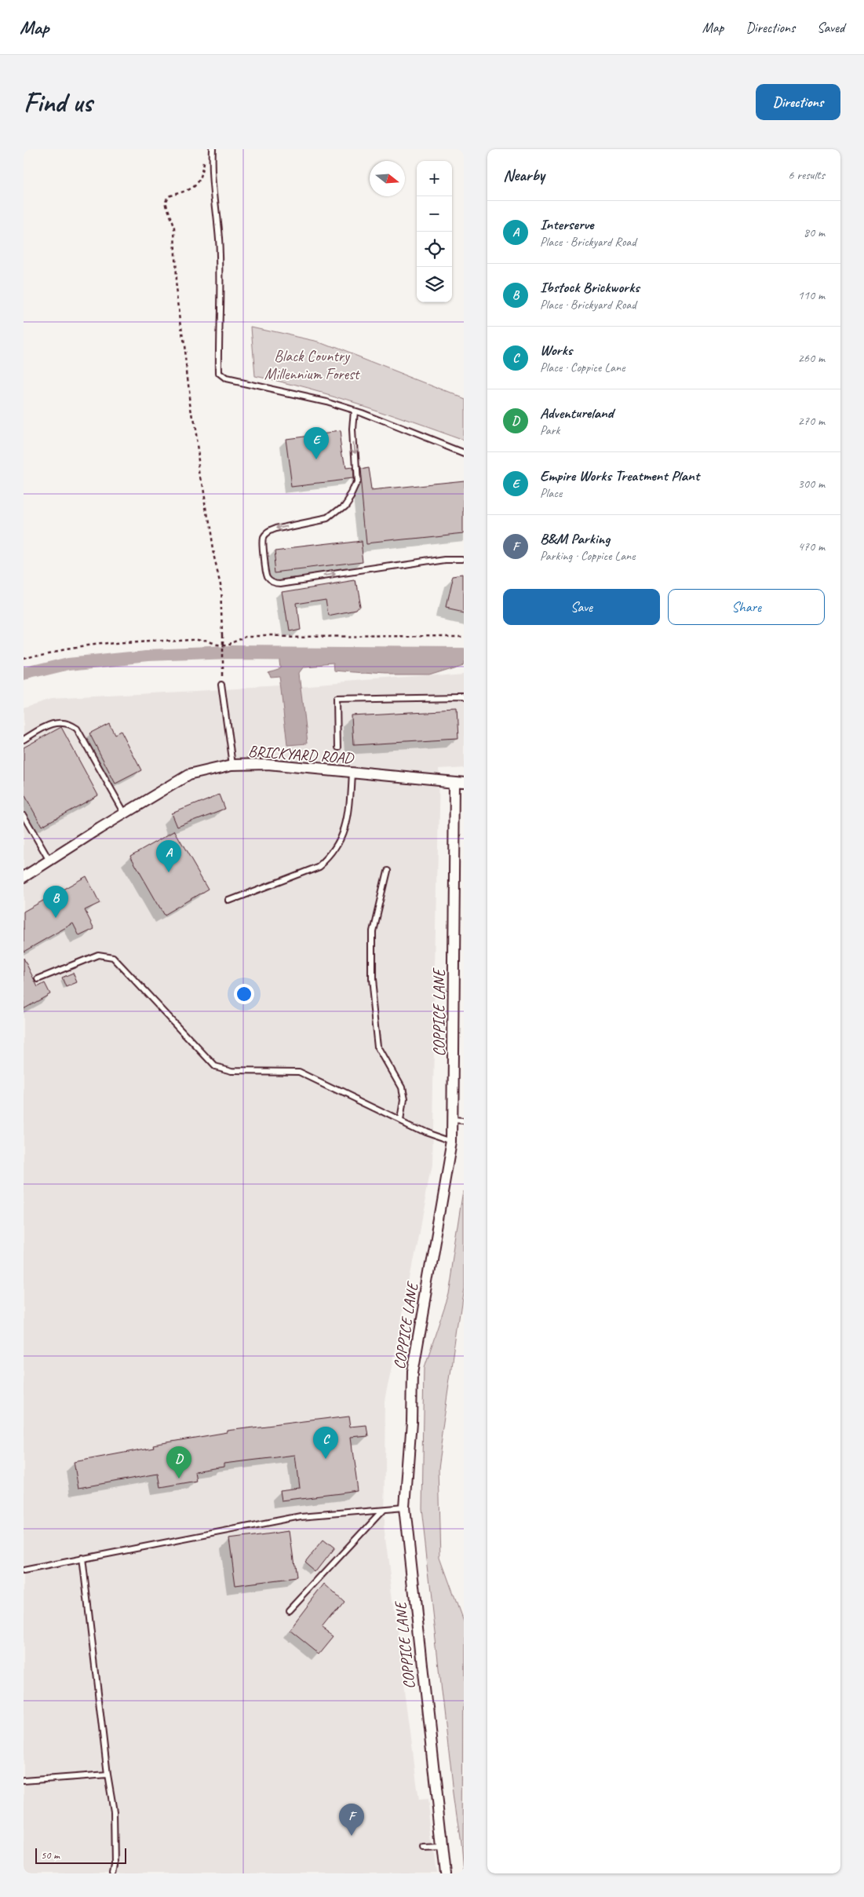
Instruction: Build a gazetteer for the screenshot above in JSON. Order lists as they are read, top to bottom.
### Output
{
  "streets": {
    "street": ["BRICKYARD ROAD", "COPPICE LANE"]
  },
  "crossings": [
    ["BRICKYARD ROAD", "COPPICE LANE"]
  ],
  "parks": ["Black Country Millennium Forest"],
  "scale_bar": "50 m",
  "north": "right",
  "page": {
    "header": "Map",
    "nav": ["Map", "Directions", "Saved"],
    "buttons": [
      "Directions",
      ["Save", "Share"]
    ],
    "title": "Find us",
    "heading": ["Nearby", "6 results"],
    "map_buttons": ["+", "−"],
    "list": [
      {
        "mark": "A",
        "name": "Interserve",
        "note": "Place · Brickyard Road",
        "value": "80 m"
      },
      {
        "mark": "B",
        "name": "Ibstock Brickworks",
        "note": "Place · Brickyard Road",
        "value": "110 m"
      },
      {
        "mark": "C",
        "name": "Works",
        "note": "Place · Coppice Lane",
        "value": "260 m"
      },
      {
        "mark": "D",
        "name": "Adventureland",
        "note": "Park",
        "value": "270 m"
      },
      {
        "mark": "E",
        "name": "Empire Works Treatment Plant",
        "note": "Place",
        "value": "300 m"
      },
      {
        "mark": "F",
        "name": "B&M Parking",
        "note": "Parking · Coppice Lane",
        "value": "470 m"
      }
    ],
    "pins": [
      "E",
      "A",
      "B",
      "C",
      "D",
      "F"
    ],
    "scale": "50 m"
  }
}
